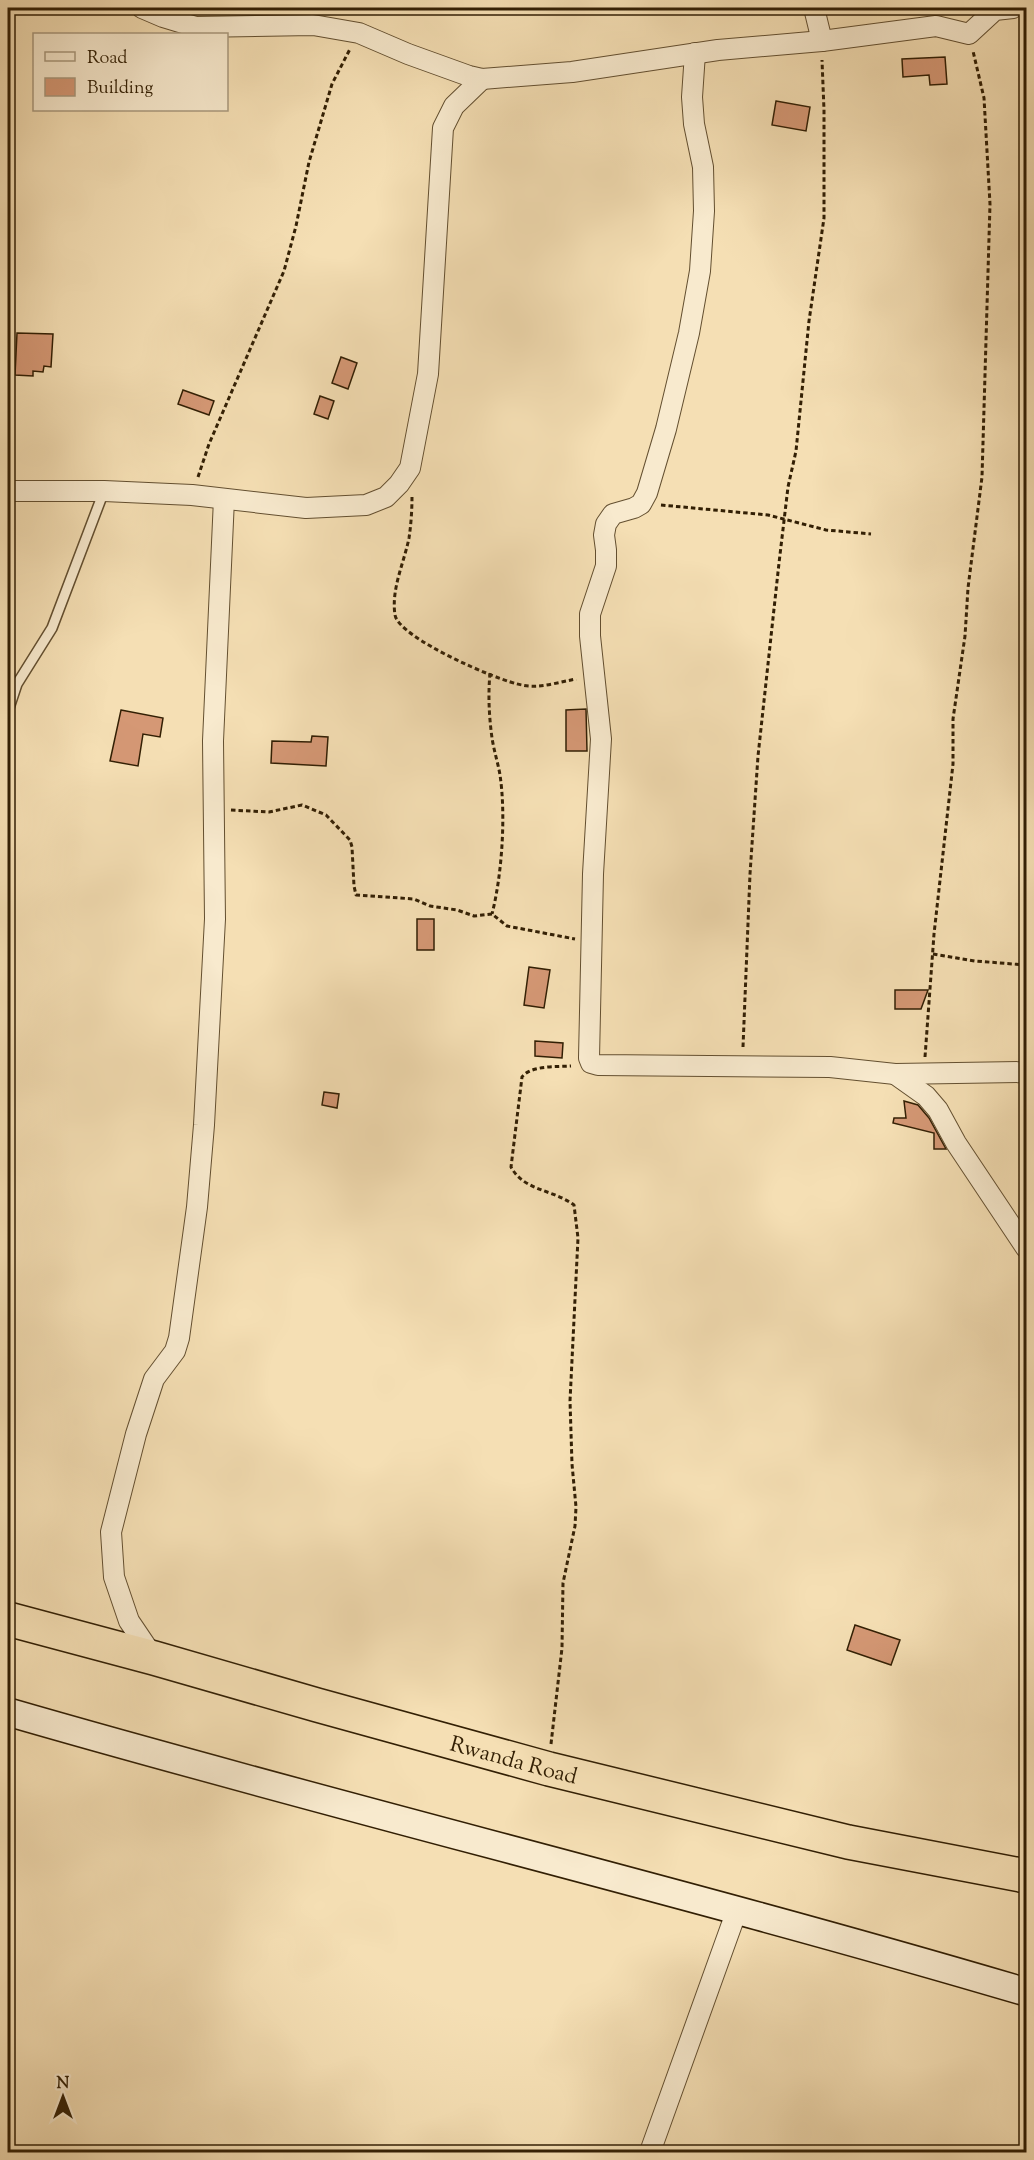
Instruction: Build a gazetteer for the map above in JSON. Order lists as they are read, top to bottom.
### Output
{
  "streets": {
    "highway": ["Rwanda Road"]
  },
  "legend": ["Road", "Building"],
  "north": "top"
}
